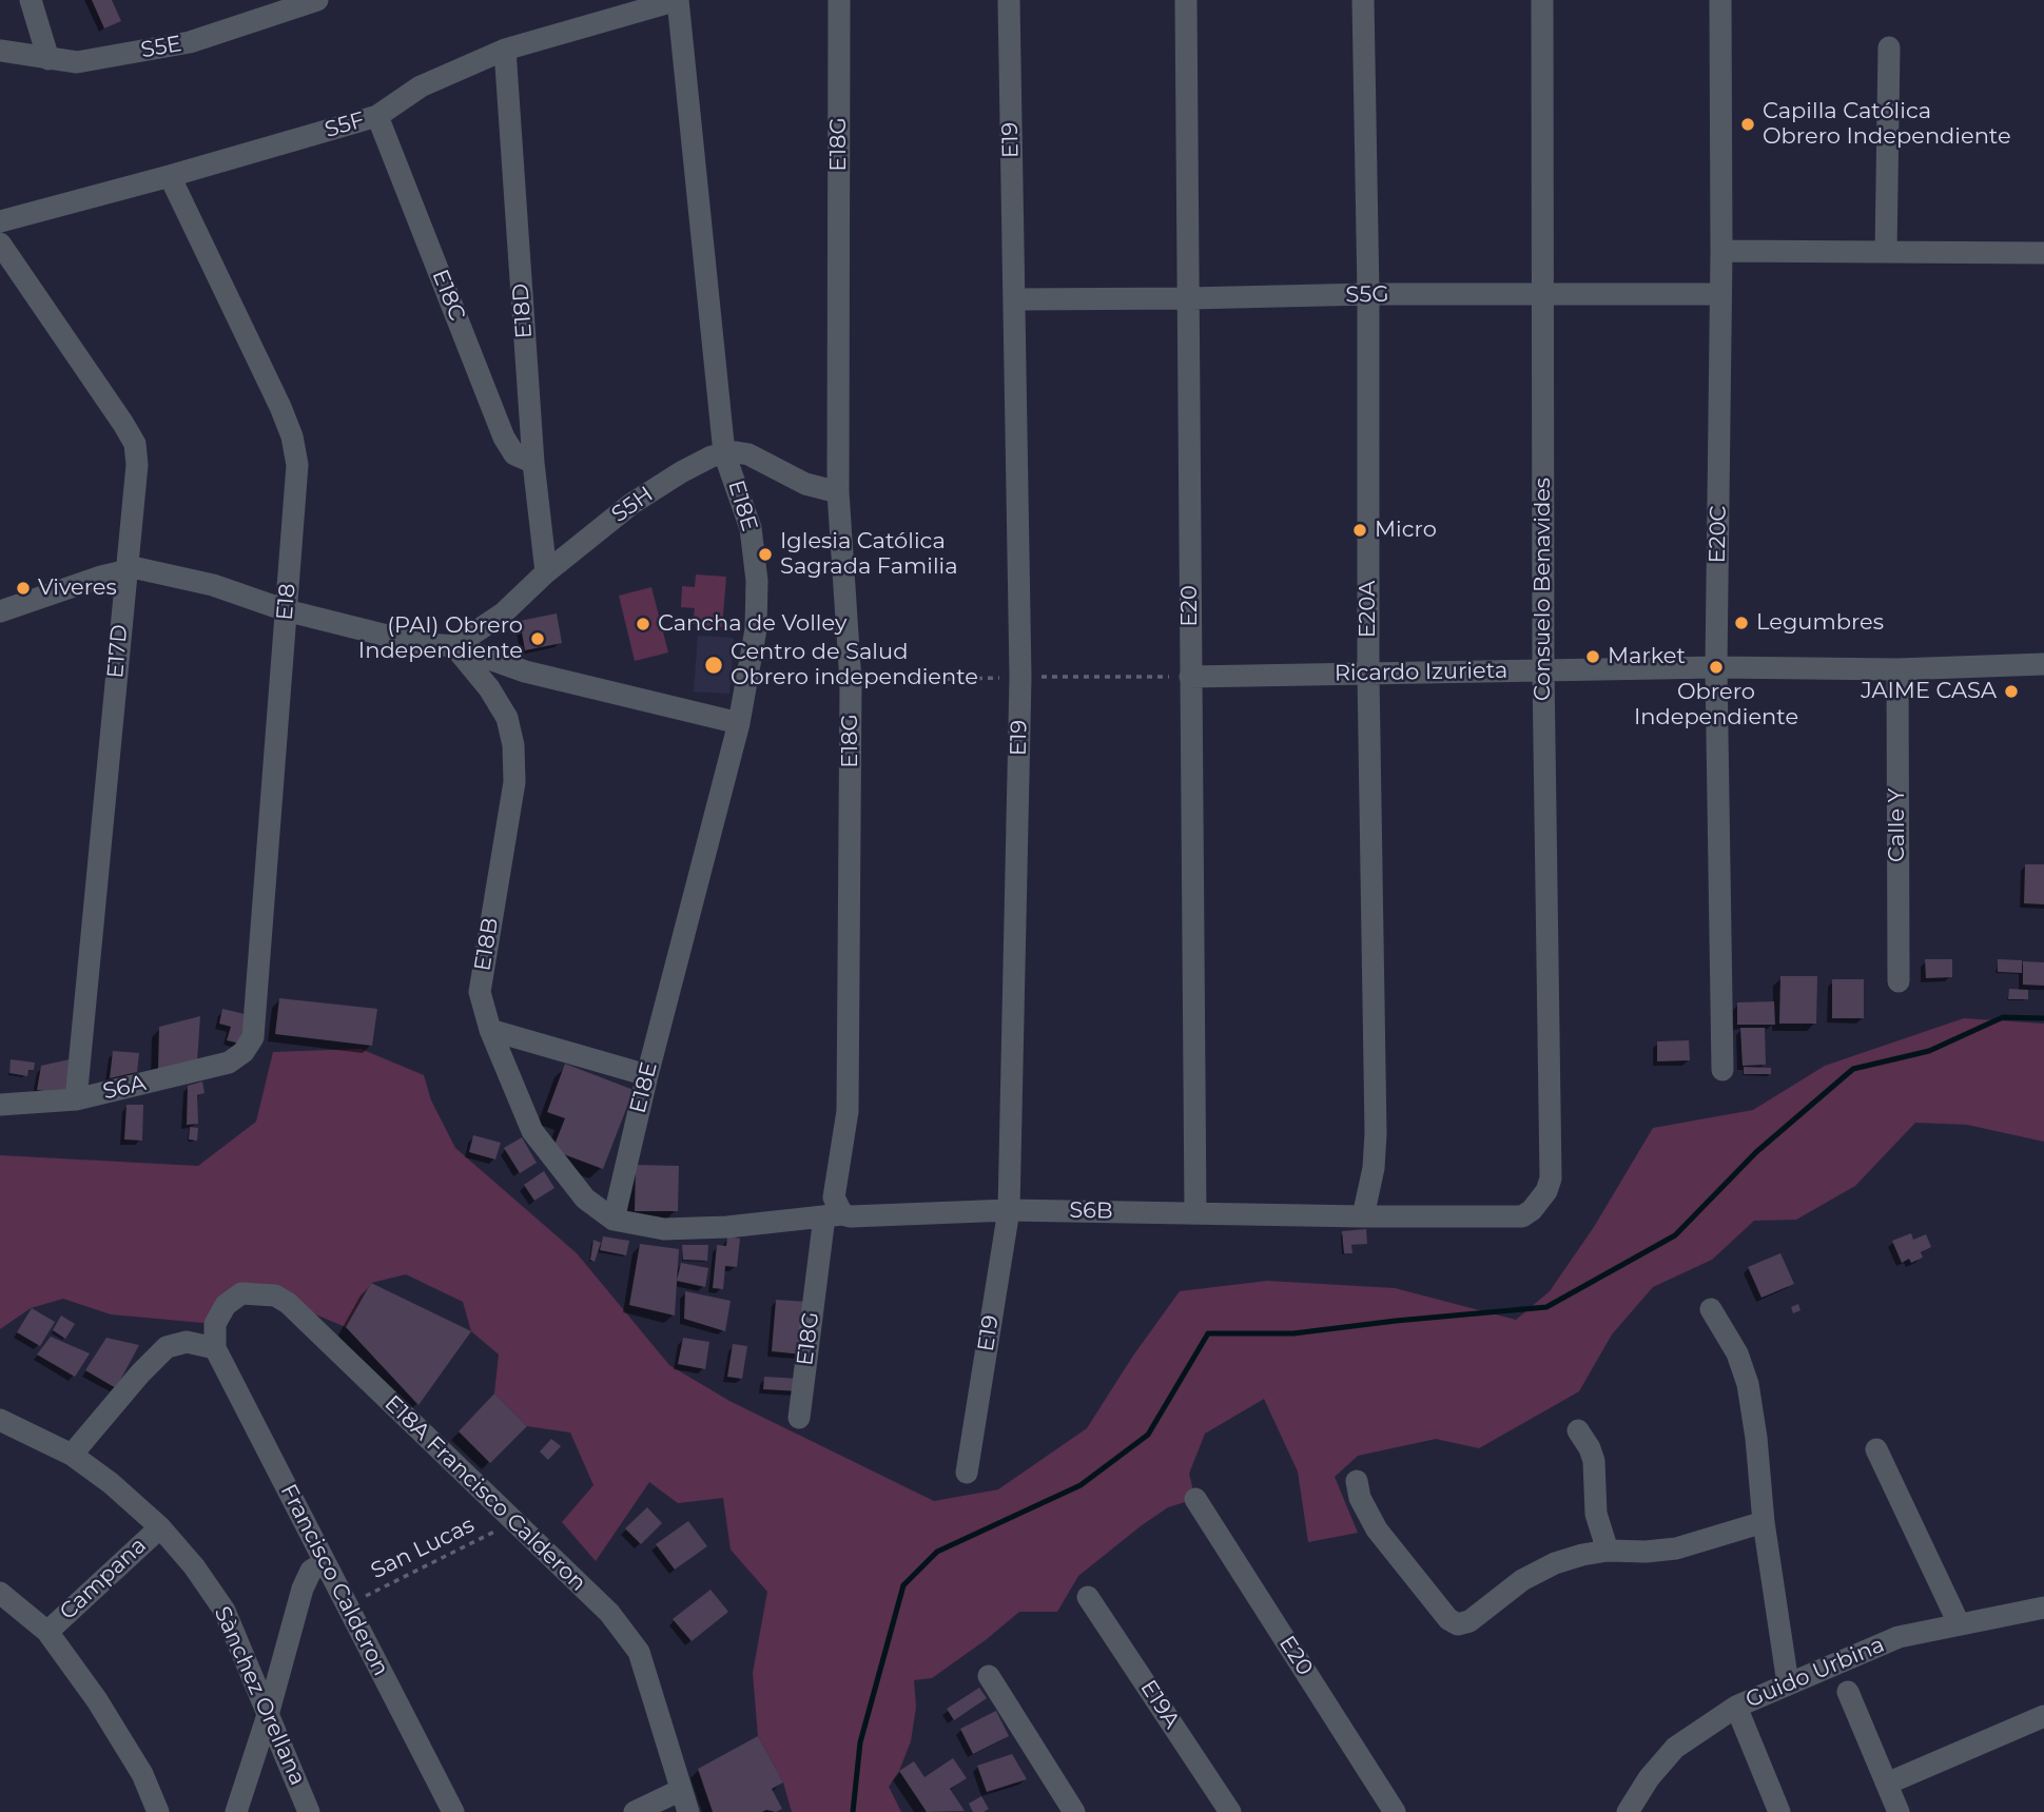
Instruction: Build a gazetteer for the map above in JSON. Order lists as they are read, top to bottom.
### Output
{
  "streets": {
    "street": [
      "S5E",
      "S5F",
      "E19",
      "E18G",
      "E18C",
      "S5G",
      "E18D",
      "S5H",
      "E18E",
      "E20C",
      "Consuelo Benavides",
      "E18",
      "E20",
      "E20A",
      "E17D",
      "Ricardo Izurieta",
      "Calle Y",
      "E18B",
      "S6A",
      "S6B",
      "E18A Francisco Calderon",
      "Campana",
      "Francisco Calderon",
      "Guido Urbina",
      "Sànchez Orellana",
      "E19A"
    ],
    "path": ["San Lucas"]
  },
  "crossings": [
    ["S5F", "E18C"],
    ["S5F", "E18D"],
    ["S5F", "E18E"],
    ["S5F", "E18"],
    ["E19", "S5G"],
    ["E19", "S6B"],
    ["E18G", "S6B"],
    ["E18C", "E18D"],
    ["S5G", "E20C"],
    ["S5G", "Consuelo Benavides"],
    ["S5G", "E20"],
    ["S5G", "E20A"],
    ["E18D", "S5H"],
    ["S5H", "E18E"],
    ["S5H", "E18B"],
    ["E18E", "E18B"],
    ["E18E", "S6B"],
    ["E20C", "Ricardo Izurieta"],
    ["Consuelo Benavides", "Ricardo Izurieta"],
    ["Consuelo Benavides", "S6B"],
    ["E18", "S6A"],
    ["E20", "Ricardo Izurieta"],
    ["E20", "S6B"],
    ["E20A", "Ricardo Izurieta"],
    ["E20A", "S6B"],
    ["E17D", "S6A"],
    ["Ricardo Izurieta", "Calle Y"],
    ["E18B", "S6B"],
    ["E18A Francisco Calderon", "San Lucas"],
    ["E18A Francisco Calderon", "Francisco Calderon"],
    ["San Lucas", "Francisco Calderon"],
    ["Campana", "Sànchez Orellana"]
  ],
  "places": [
    "Capilla Católica Obrero Independiente",
    "Micro",
    "Iglesia Católica Sagrada Familia",
    "Viveres",
    "Legumbres",
    "Cancha de Volley",
    "(PAI) Obrero Independiente",
    "Market",
    "Centro de Salud Obrero independiente",
    "Obrero Independiente",
    "JAIME CASA"
  ]
}
